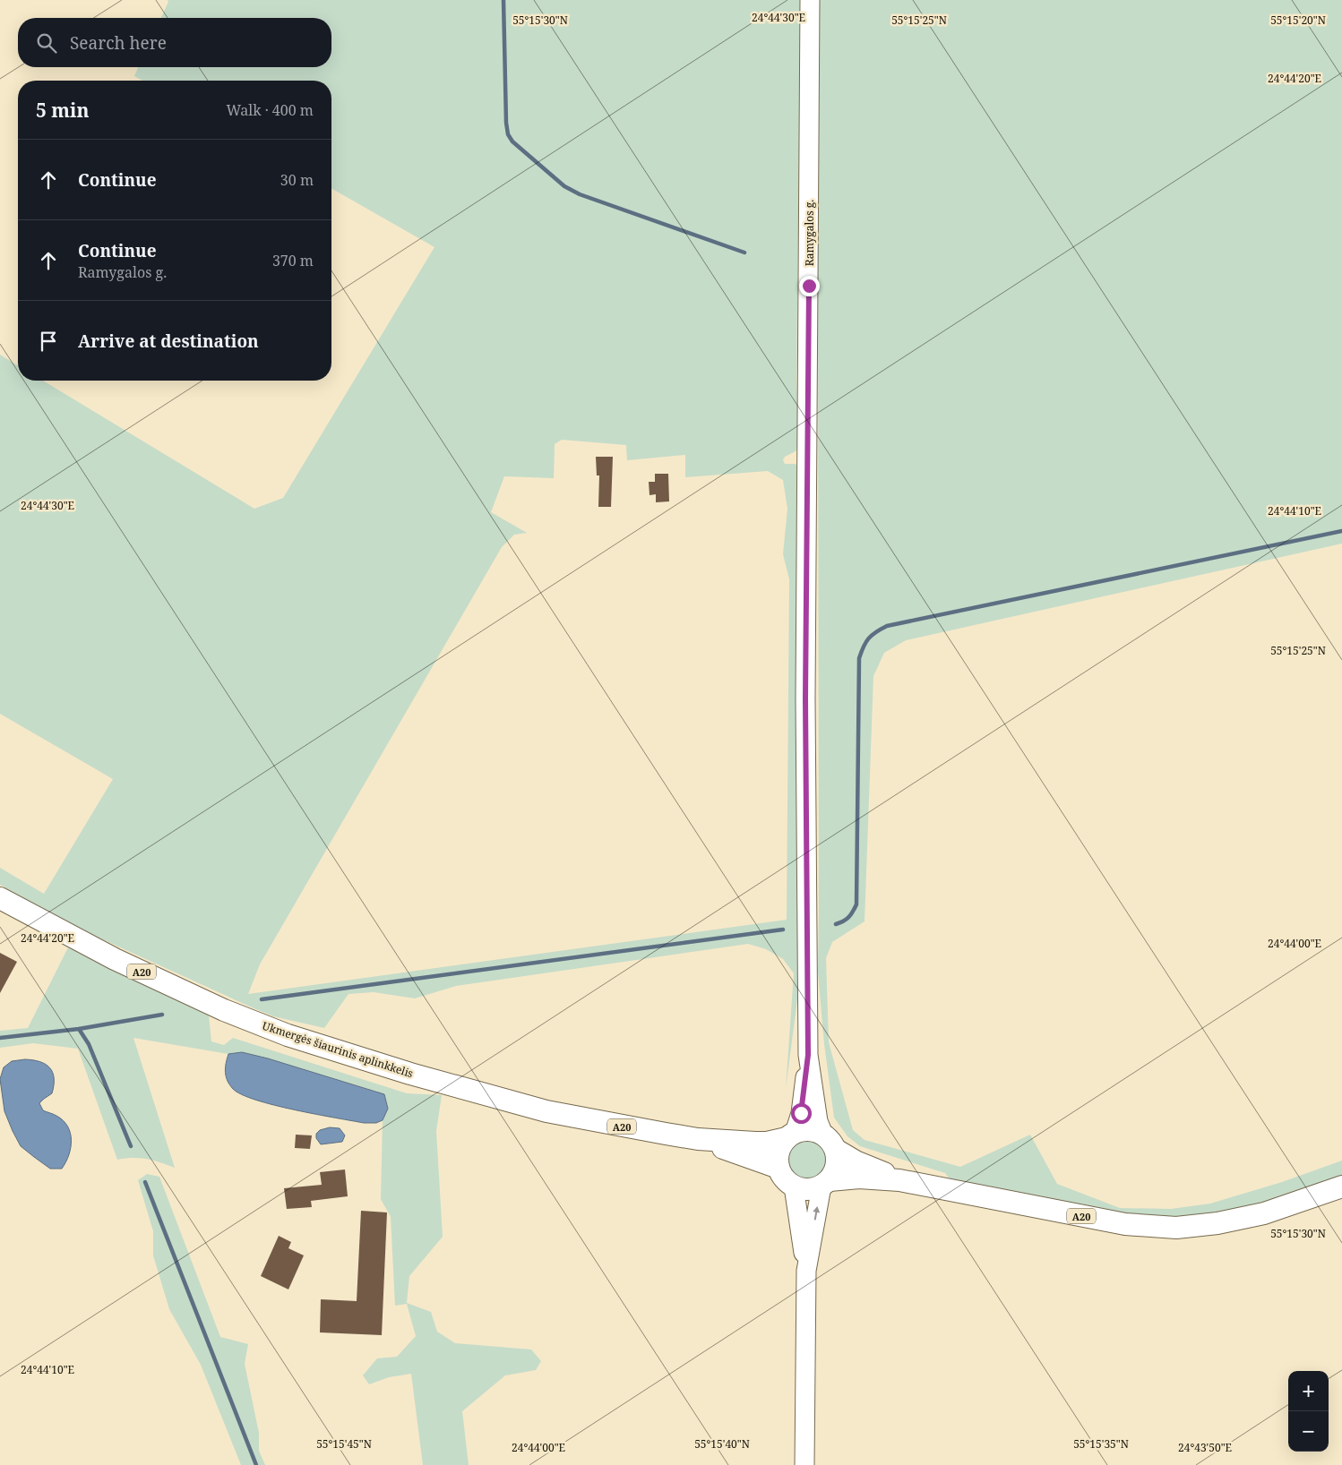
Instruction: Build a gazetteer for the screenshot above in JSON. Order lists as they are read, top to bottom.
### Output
{
  "streets": {
    "highway": ["A20", "Ukmergės šiaurinis aplinkkelis"],
    "main road": ["Ramygalos g."]
  },
  "crossings": [
    ["Ramygalos g.", "A20"],
    ["Ramygalos g.", "Ukmergės šiaurinis aplinkkelis"],
    ["A20", "Ukmergės šiaurinis aplinkkelis"]
  ],
  "page": {
    "search": "Search here",
    "heading": ["5 min", "Walk · 400 m"],
    "list": [
      ["Continue", "30 m"],
      ["Continue", "Ramygalos g.", "370 m"],
      "Arrive at destination"
    ],
    "map_buttons": ["+", "−"]
  },
  "coordinates": [
    "24°44'30\"E",
    "55°15'20\"N",
    "55°15'30\"N",
    "55°15'25\"N",
    "24°44'20\"E",
    "24°44'10\"E",
    "24°44'00\"E",
    "55°15'45\"N",
    "55°15'40\"N",
    "55°15'35\"N",
    "24°43'50\"E"
  ]
}
